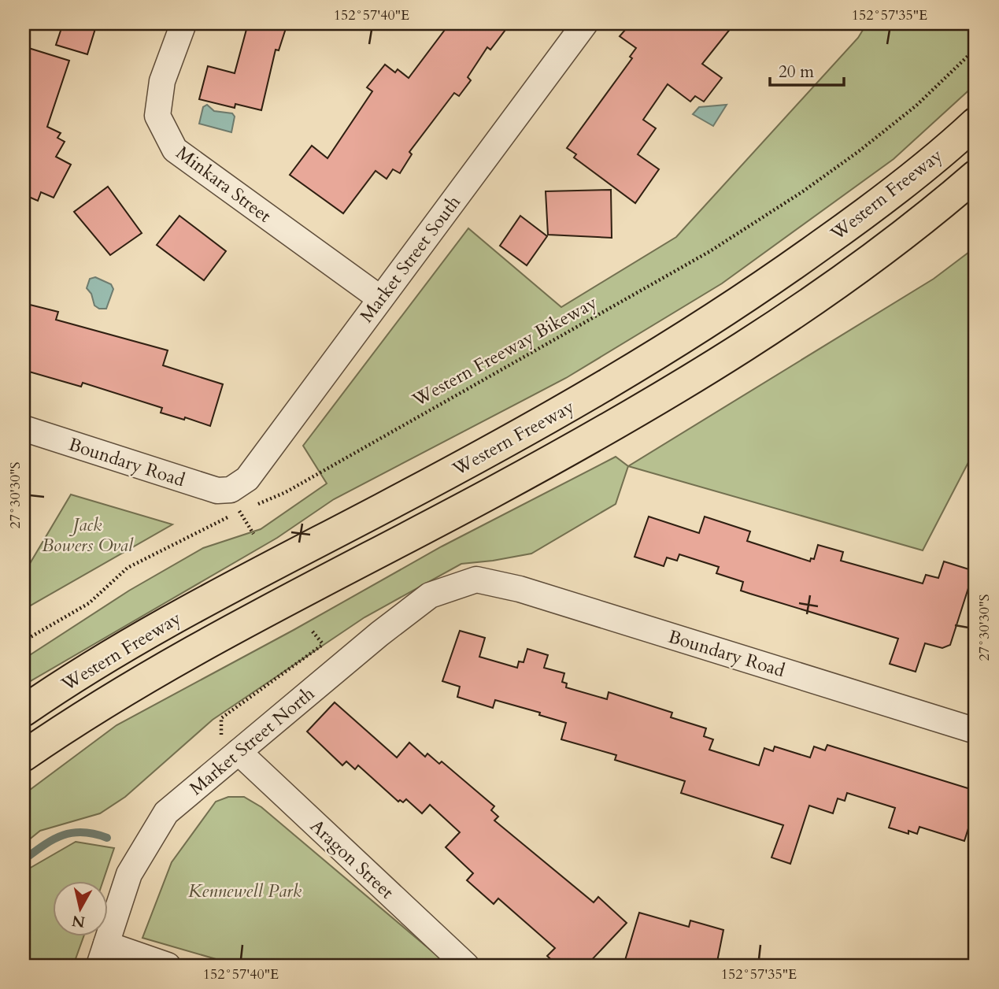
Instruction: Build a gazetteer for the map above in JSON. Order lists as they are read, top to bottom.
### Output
{
  "streets": {
    "highway": ["Western Freeway"],
    "street": [
      "Minkara Street",
      "Market Street South",
      "Boundary Road",
      "Market Street North",
      "Aragon Street"
    ],
    "path": ["Western Freeway Bikeway"]
  },
  "crossings": [
    ["Minkara Street", "Market Street South"],
    ["Market Street South", "Western Freeway Bikeway"],
    ["Market Street South", "Boundary Road"],
    ["Western Freeway Bikeway", "Boundary Road"],
    ["Boundary Road", "Market Street North"],
    ["Market Street North", "Aragon Street"]
  ],
  "parks": ["Jack Bowers Oval", "Kennewell Park"],
  "scale_bar": "20 m",
  "north": "bottom",
  "coordinates": ["152°57'40\"E", "152°57'35\"E", "27°30'30\"S"]
}
